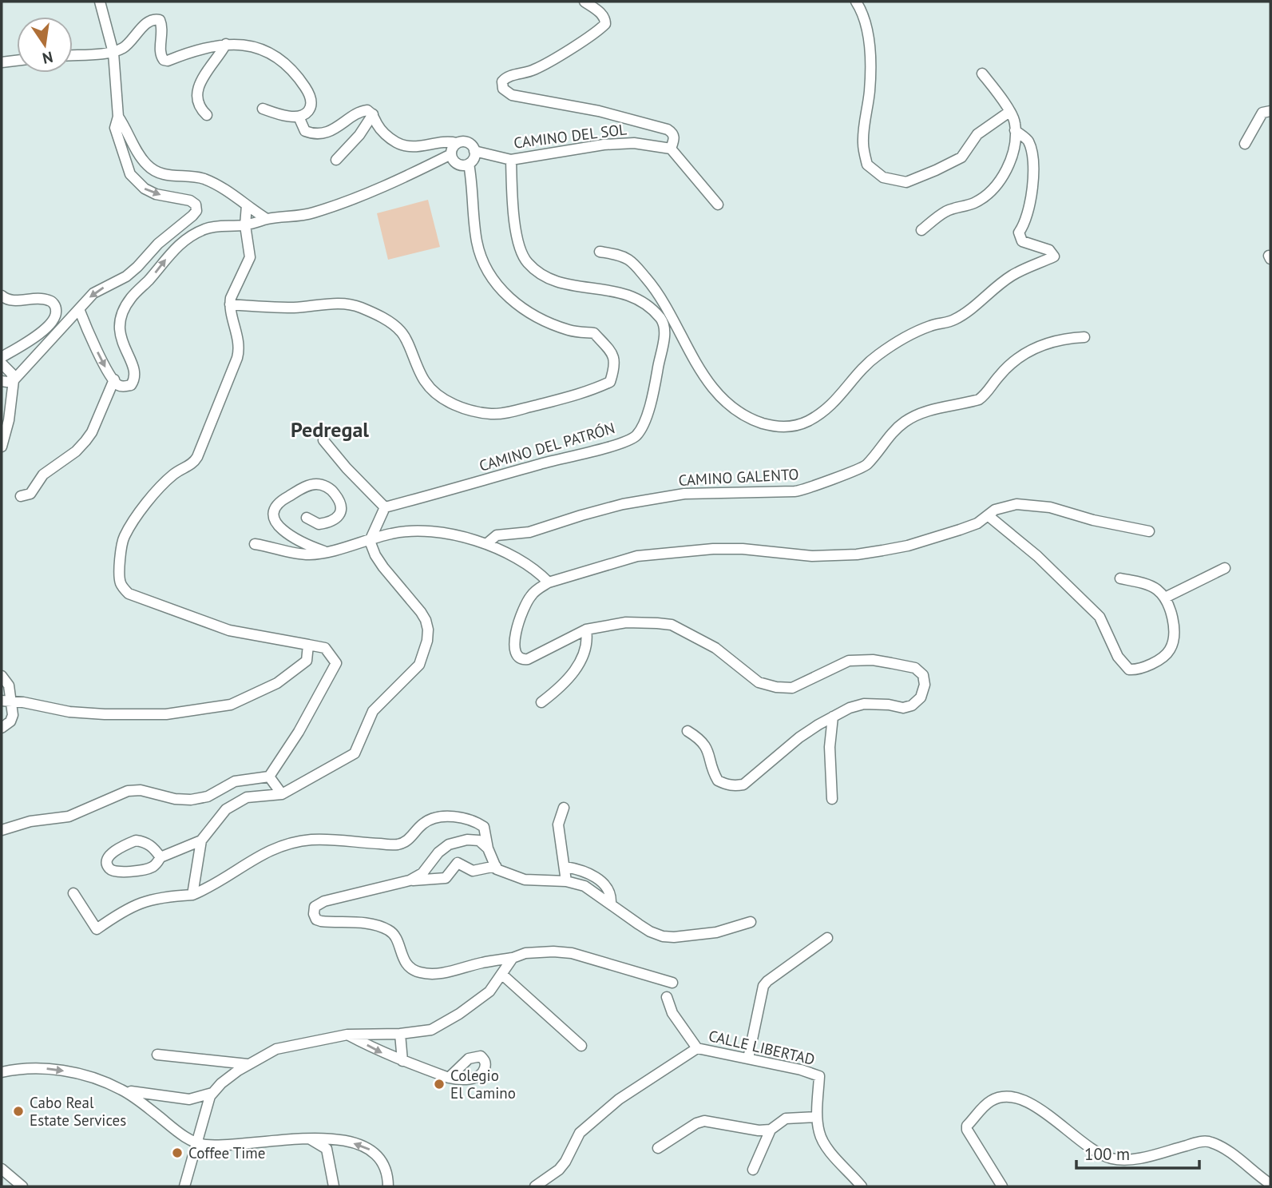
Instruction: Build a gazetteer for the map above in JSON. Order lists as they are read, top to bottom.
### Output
{
  "streets": {
    "street": [
      "CAMINO DEL SOL",
      "CAMINO DEL PATRÓN",
      "CAMINO GALENTO",
      "CALLE LIBERTAD"
    ]
  },
  "districts": ["Pedregal"],
  "places": ["Colegio El Camino", "Cabo Real Estate Services", "Coffee Time"],
  "scale_bar": "100 m",
  "north": "bottom"
}
